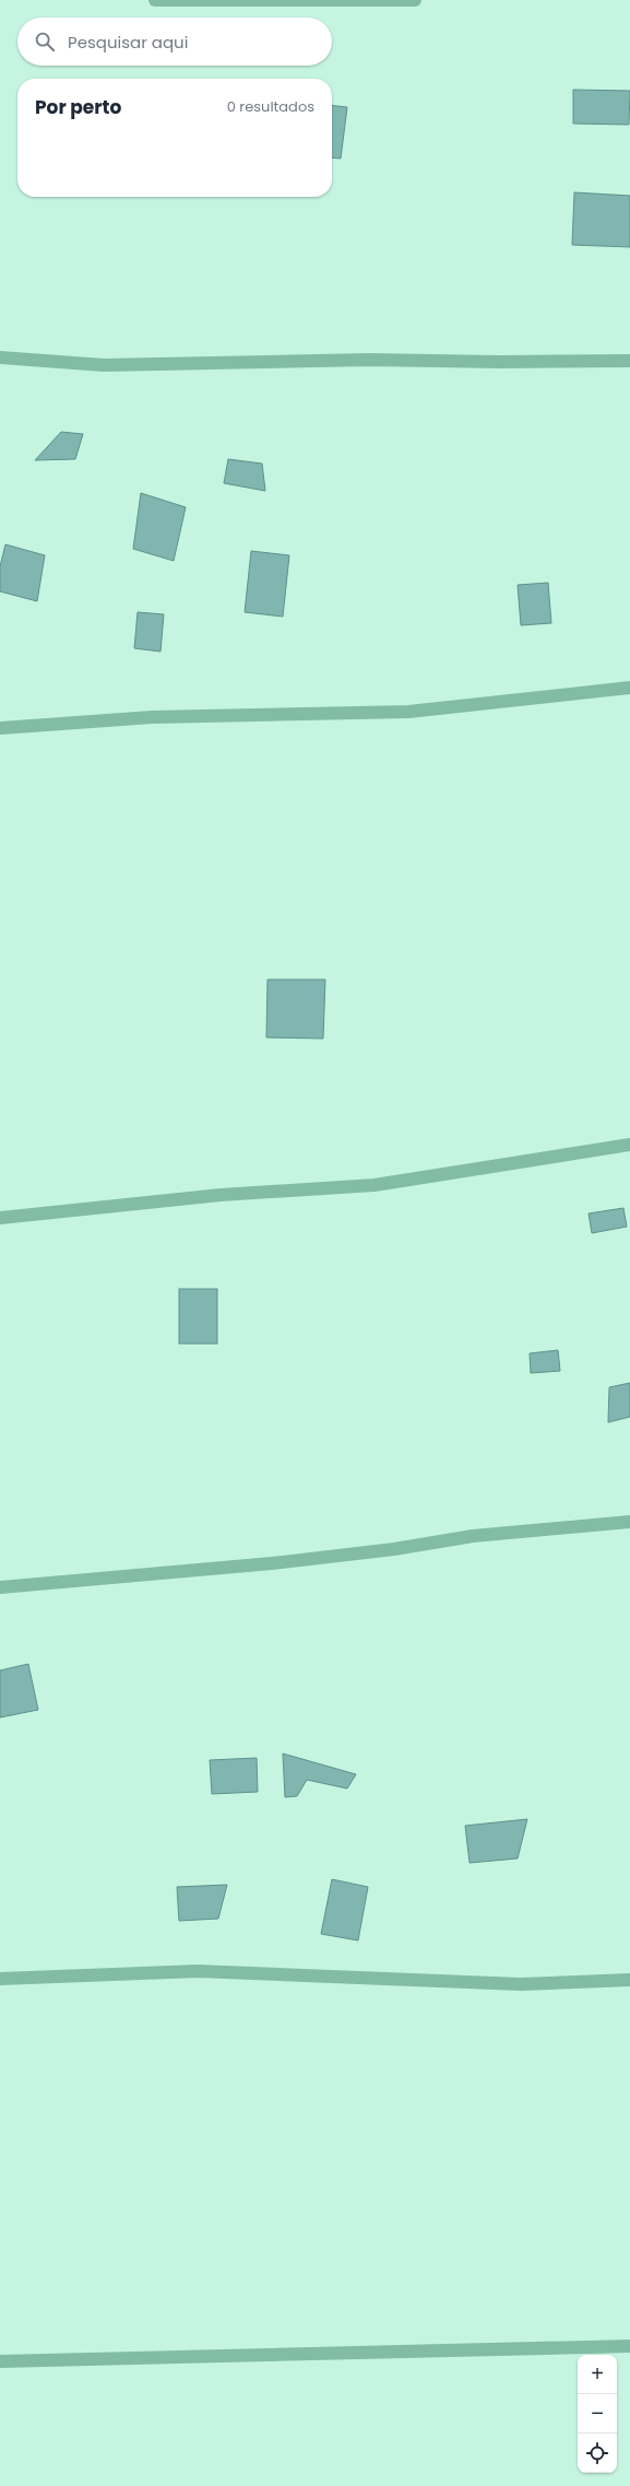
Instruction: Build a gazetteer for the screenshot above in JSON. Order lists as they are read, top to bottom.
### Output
{
  "page": {
    "search": "Pesquisar aqui",
    "heading": ["Por perto", "0 resultados"],
    "map_buttons": ["+", "−"]
  }
}
